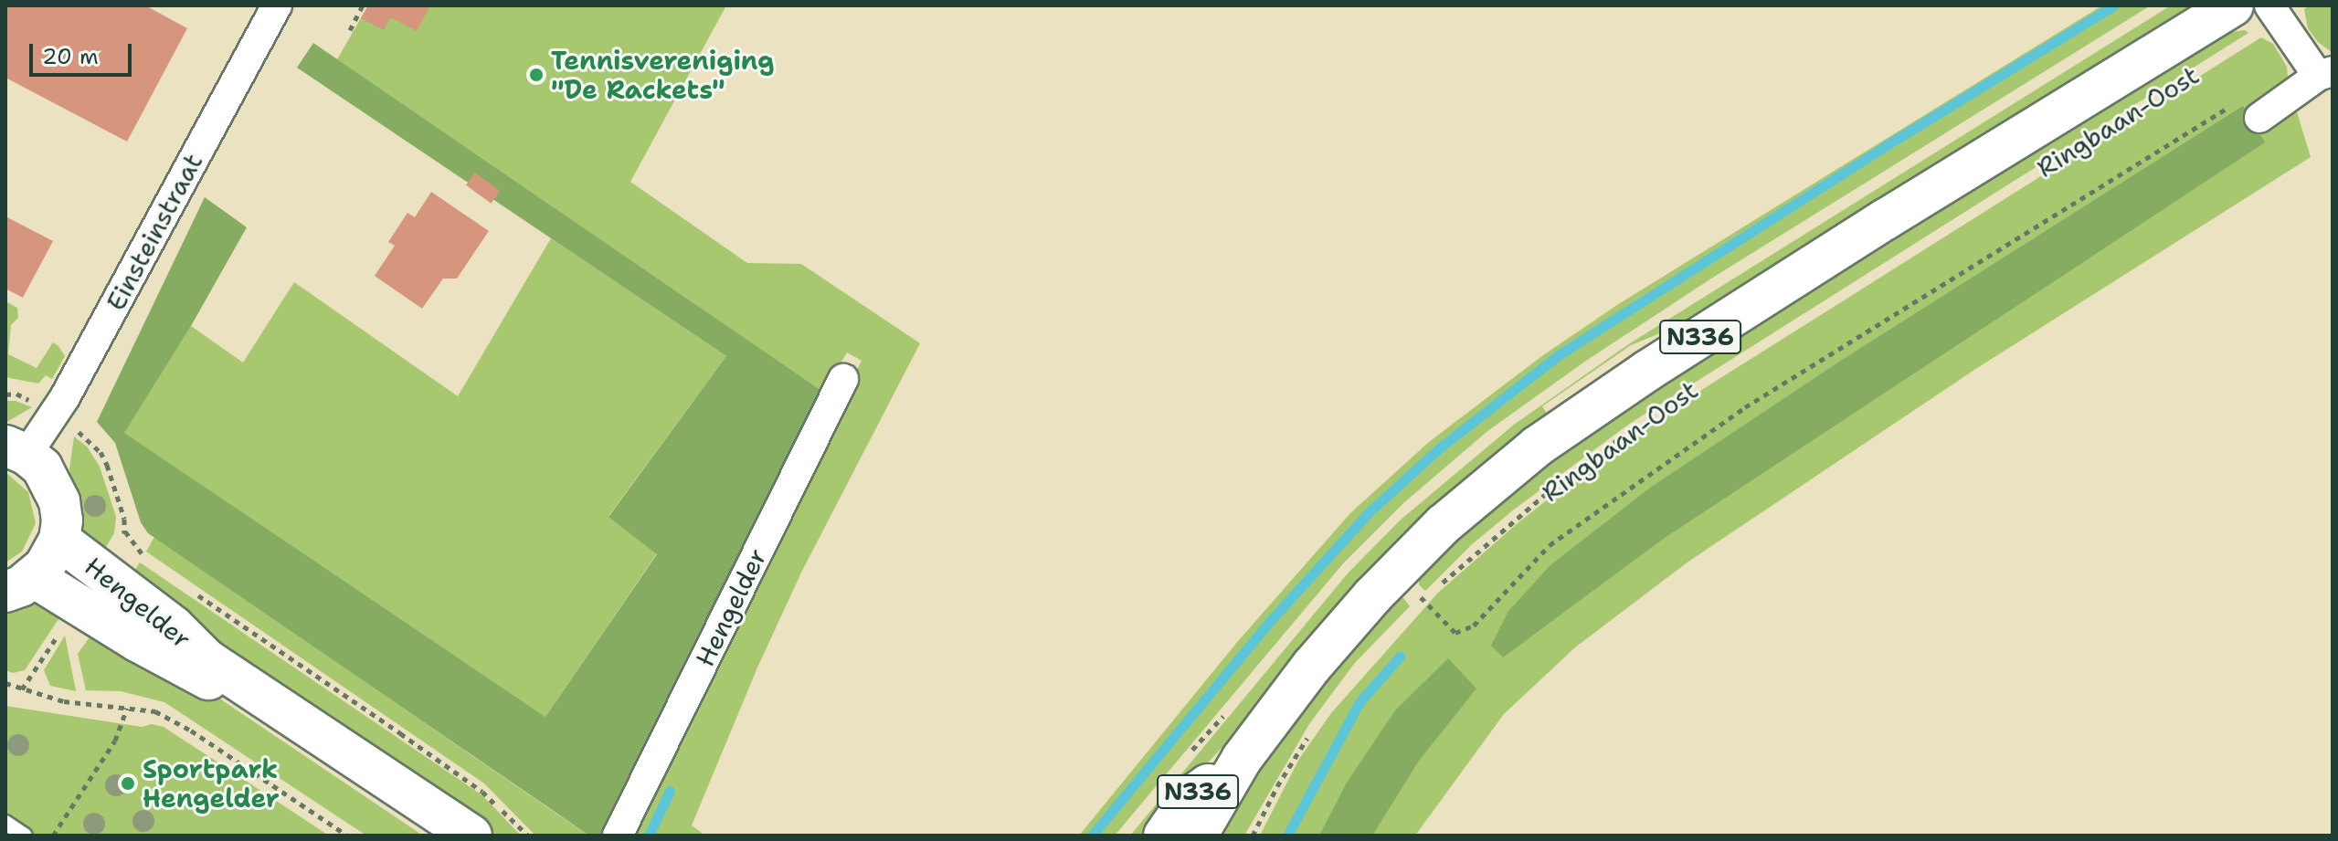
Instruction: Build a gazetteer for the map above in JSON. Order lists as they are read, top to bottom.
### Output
{
  "streets": {
    "main road": ["Ringbaan-Oost", "N336", "Hengelder"],
    "street": ["Einsteinstraat"]
  },
  "places": ["Tennisvereniging \"De Rackets\"", "Sportpark Hengelder"],
  "scale_bar": "20 m"
}
